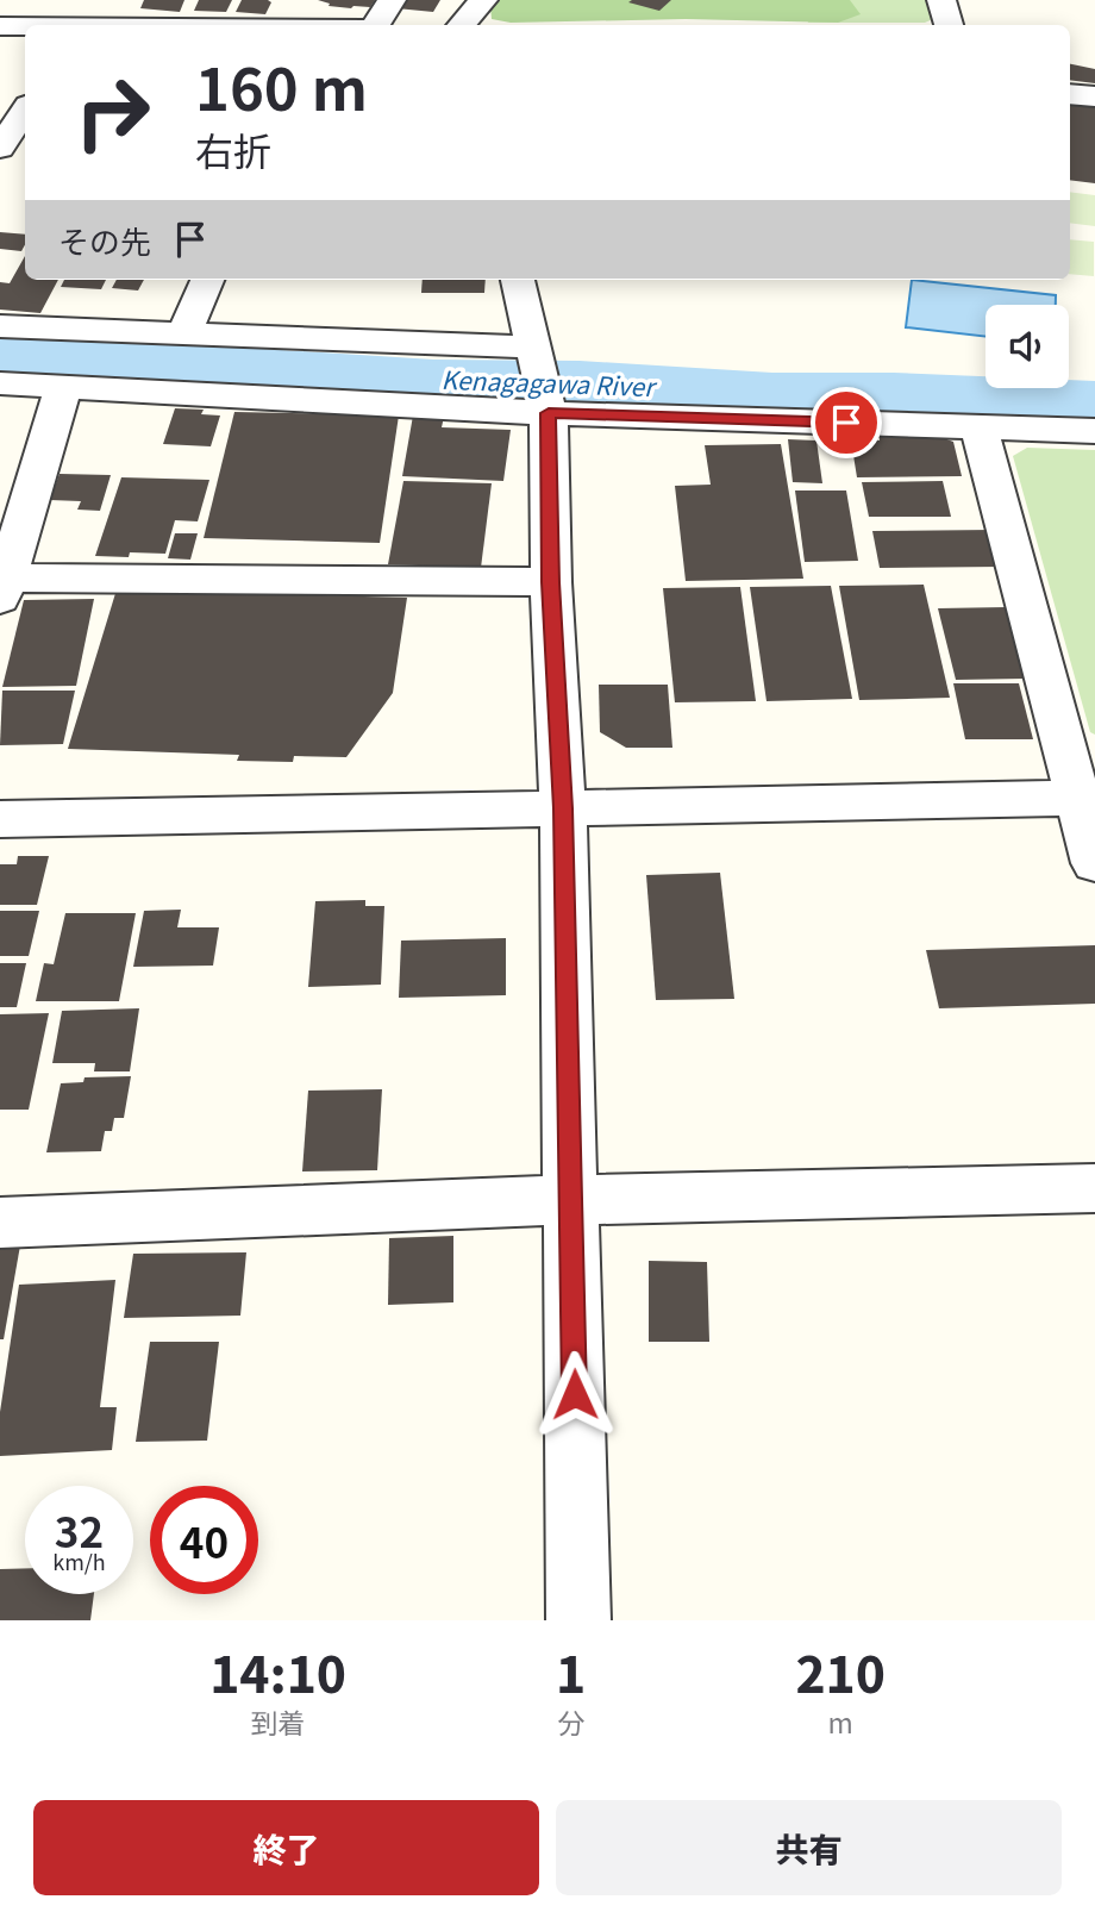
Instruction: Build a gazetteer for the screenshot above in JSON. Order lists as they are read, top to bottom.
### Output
{
  "water": ["Kenagagawa River"],
  "page": {
    "turn": ["160 m", "右折"],
    "then": "その先",
    "speed": "32 km/h",
    "limit": "40",
    "eta": [
      "14:10",
      "到着",
      "1",
      "分",
      "210",
      "m"
    ],
    "buttons": ["終了", "共有"]
  }
}
